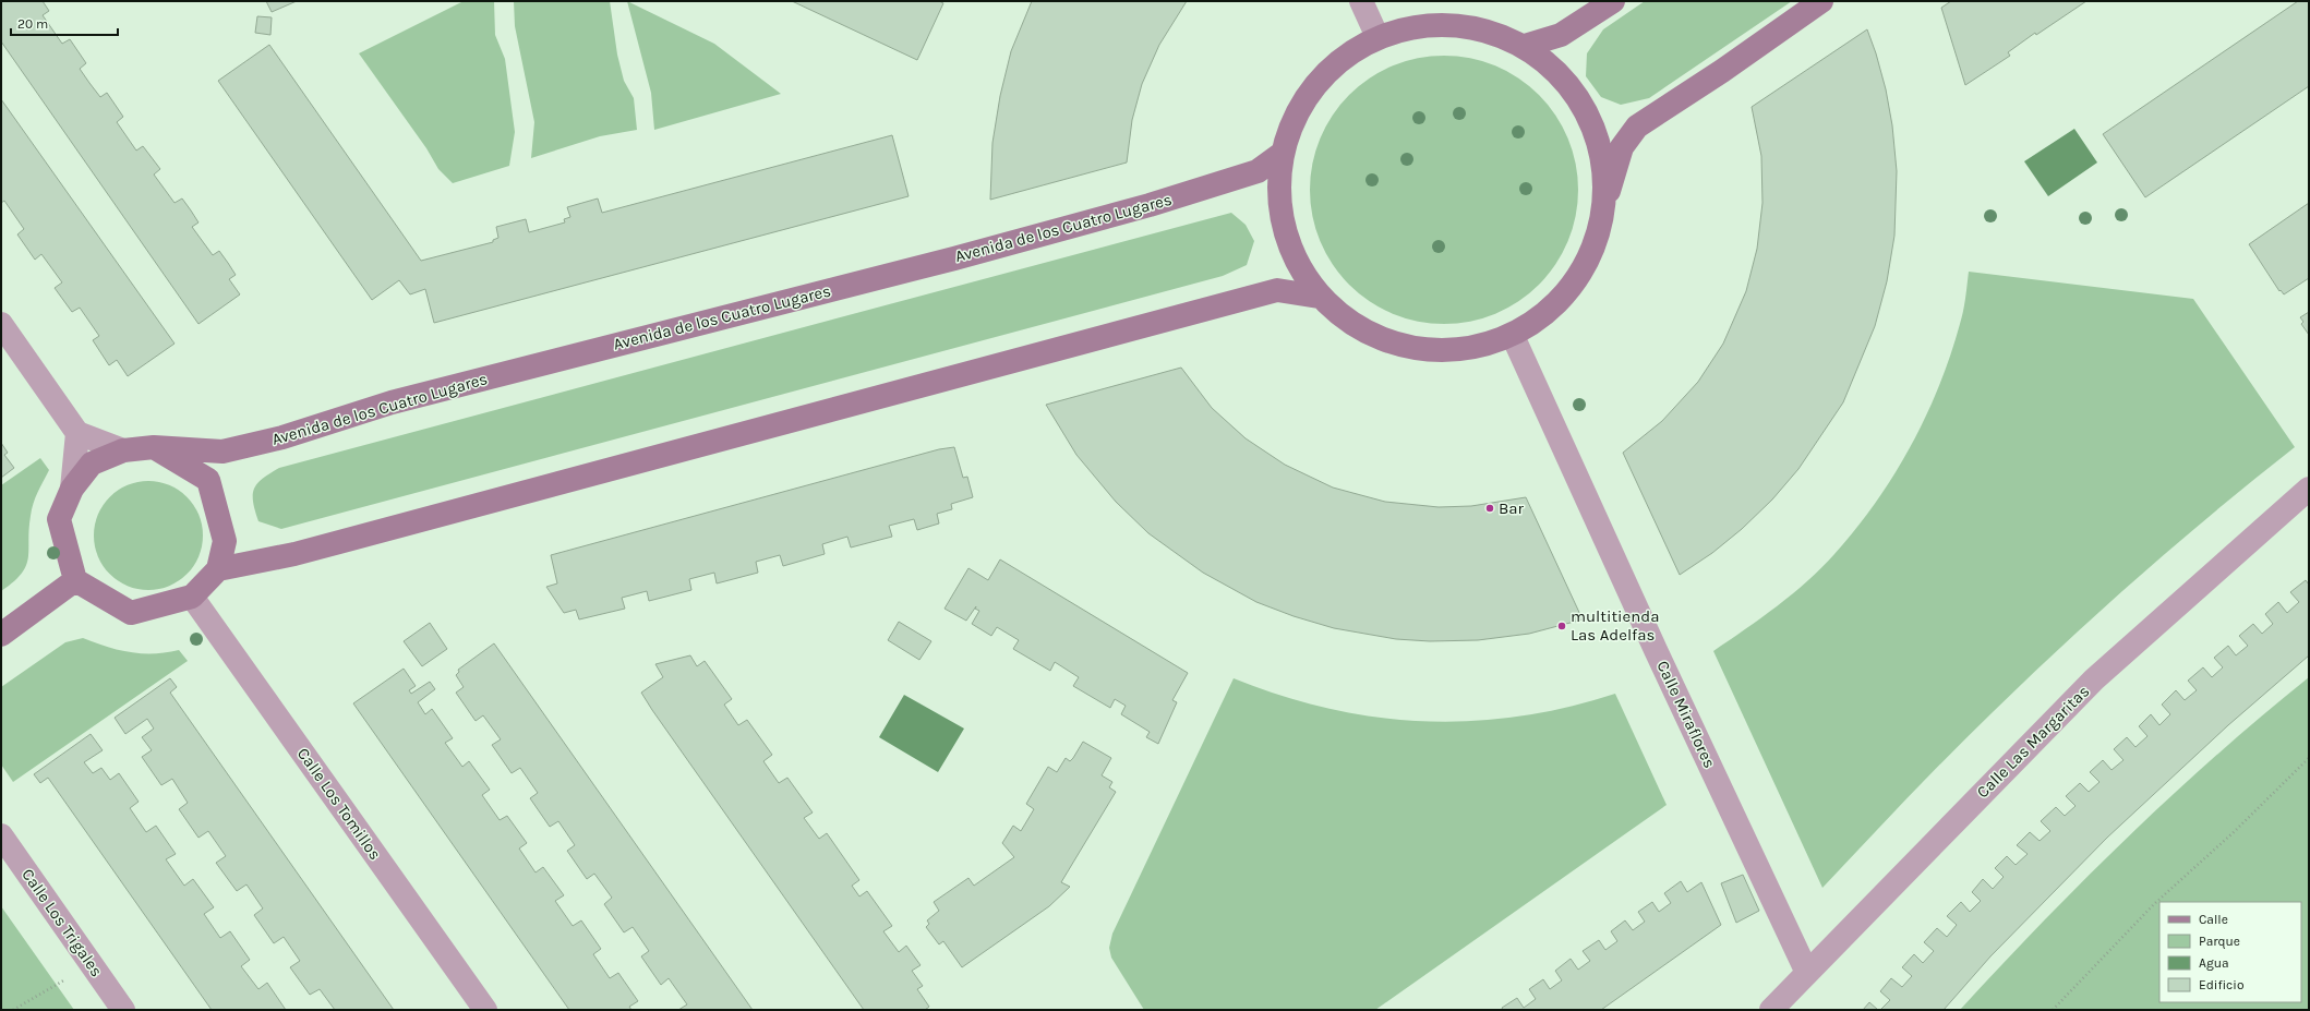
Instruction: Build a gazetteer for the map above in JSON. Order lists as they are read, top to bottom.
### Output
{
  "streets": {
    "main road": ["Avenida de los Cuatro Lugares"],
    "street": [
      "Calle Miraflores",
      "Calle Las Margaritas",
      "Calle Los Tomillos",
      "Calle Los Trigales"
    ]
  },
  "crossings": [
    ["Calle Miraflores", "Calle Las Margaritas"]
  ],
  "places": ["Bar", "multitienda Las Adelfas"],
  "legend": [
    "Calle",
    "Parque",
    "Agua",
    "Edificio"
  ],
  "scale_bar": "20 m"
}
